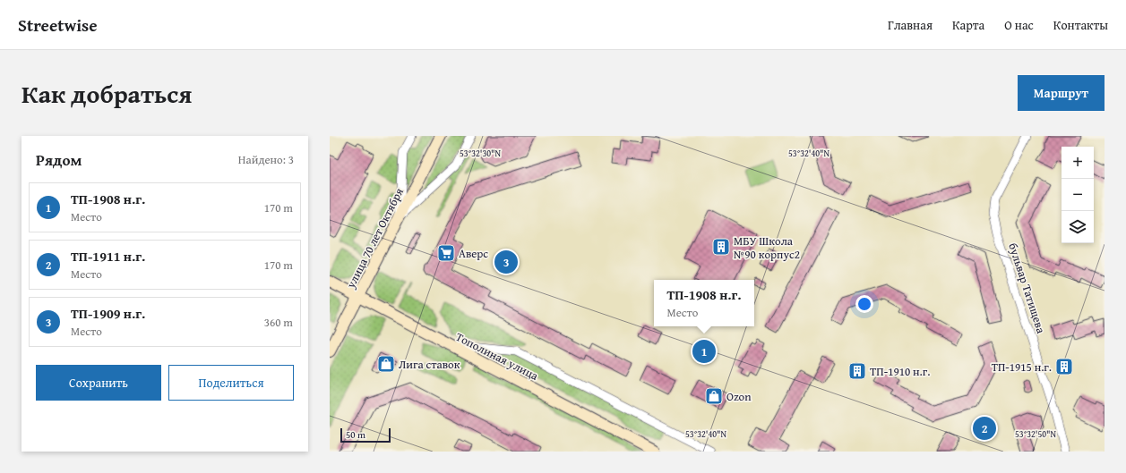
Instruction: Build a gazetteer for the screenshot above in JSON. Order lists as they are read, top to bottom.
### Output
{
  "streets": {
    "main road": ["улица 70 лет Октября", "Тополиная улица"],
    "street": ["бульвар Татищева"]
  },
  "crossings": [
    ["улица 70 лет Октября", "Тополиная улица"]
  ],
  "places": {
    "building": ["МБУ Школа №90 корпус2", "ТП-1915 н.г.", "ТП-1910 н.г."],
    "supermarket": ["Аверс"],
    "shop": ["Лига ставок", "Ozon"]
  },
  "scale_bar": "50 m",
  "page": {
    "header": "Streetwise",
    "nav": [
      "Главная",
      "Карта",
      "О нас",
      "Контакты"
    ],
    "title": "Как добраться",
    "buttons": [
      "Маршрут",
      ["Сохранить", "Поделиться"]
    ],
    "heading": ["Рядом", "Найдено: 3"],
    "map_buttons": ["+", "−"],
    "list": [
      {
        "mark": "1",
        "name": "ТП-1908 н.г.",
        "note": "Место",
        "value": "170 m"
      },
      {
        "mark": "2",
        "name": "ТП-1911 н.г.",
        "note": "Место",
        "value": "170 m"
      },
      {
        "mark": "3",
        "name": "ТП-1909 н.г.",
        "note": "Место",
        "value": "360 m"
      }
    ],
    "pins": ["3", "1", "2"],
    "popup": ["ТП-1908 н.г.", "Место"],
    "scale": "50 m"
  },
  "coordinates": ["53°32'30\"N", "53°32'40\"N", "53°32'50\"N"]
}
